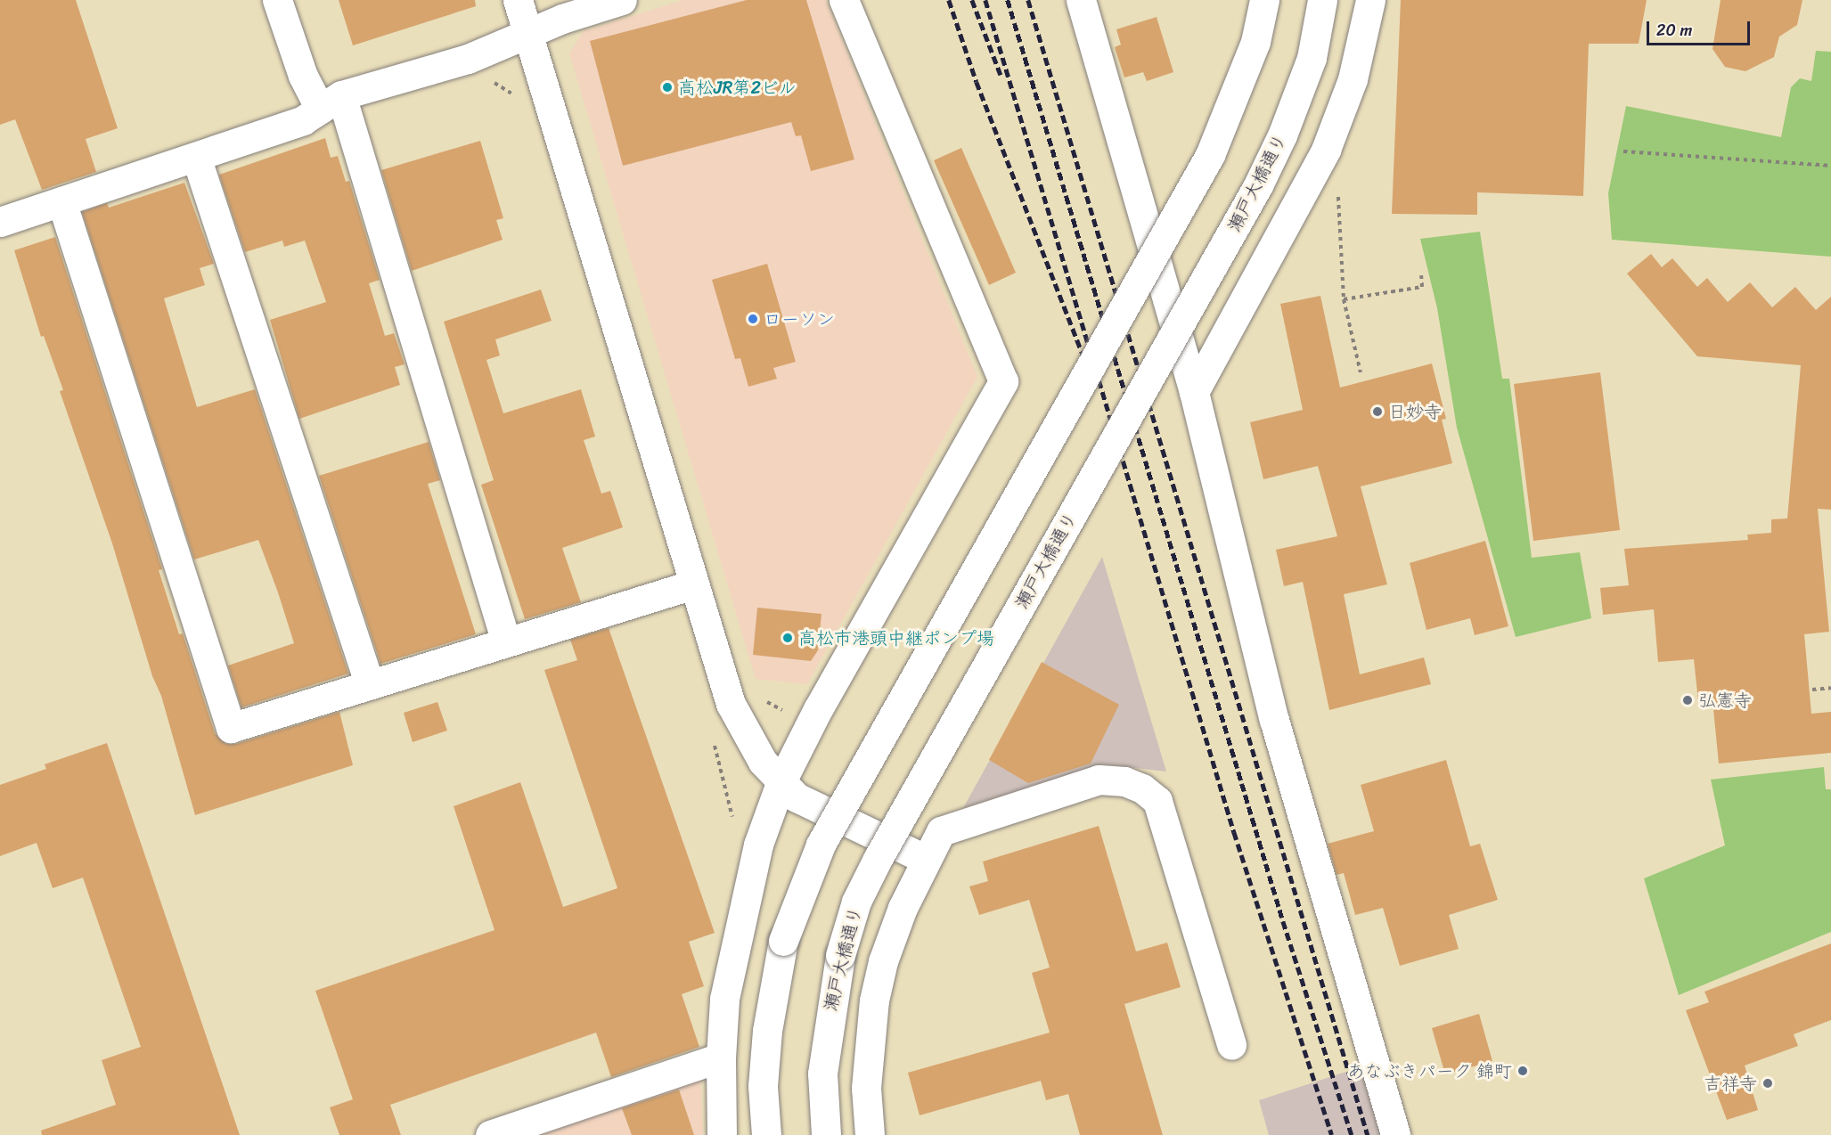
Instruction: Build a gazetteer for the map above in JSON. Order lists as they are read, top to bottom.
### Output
{
  "streets": {
    "street": ["瀬戸大橋通り"]
  },
  "places": [
    "高松JR第2ビル",
    "ローソン",
    "日妙寺",
    "高松市港頭中継ポンプ場",
    "弘憲寺",
    "あなぶきパーク 錦町",
    "吉祥寺"
  ],
  "scale_bar": "20 m"
}
